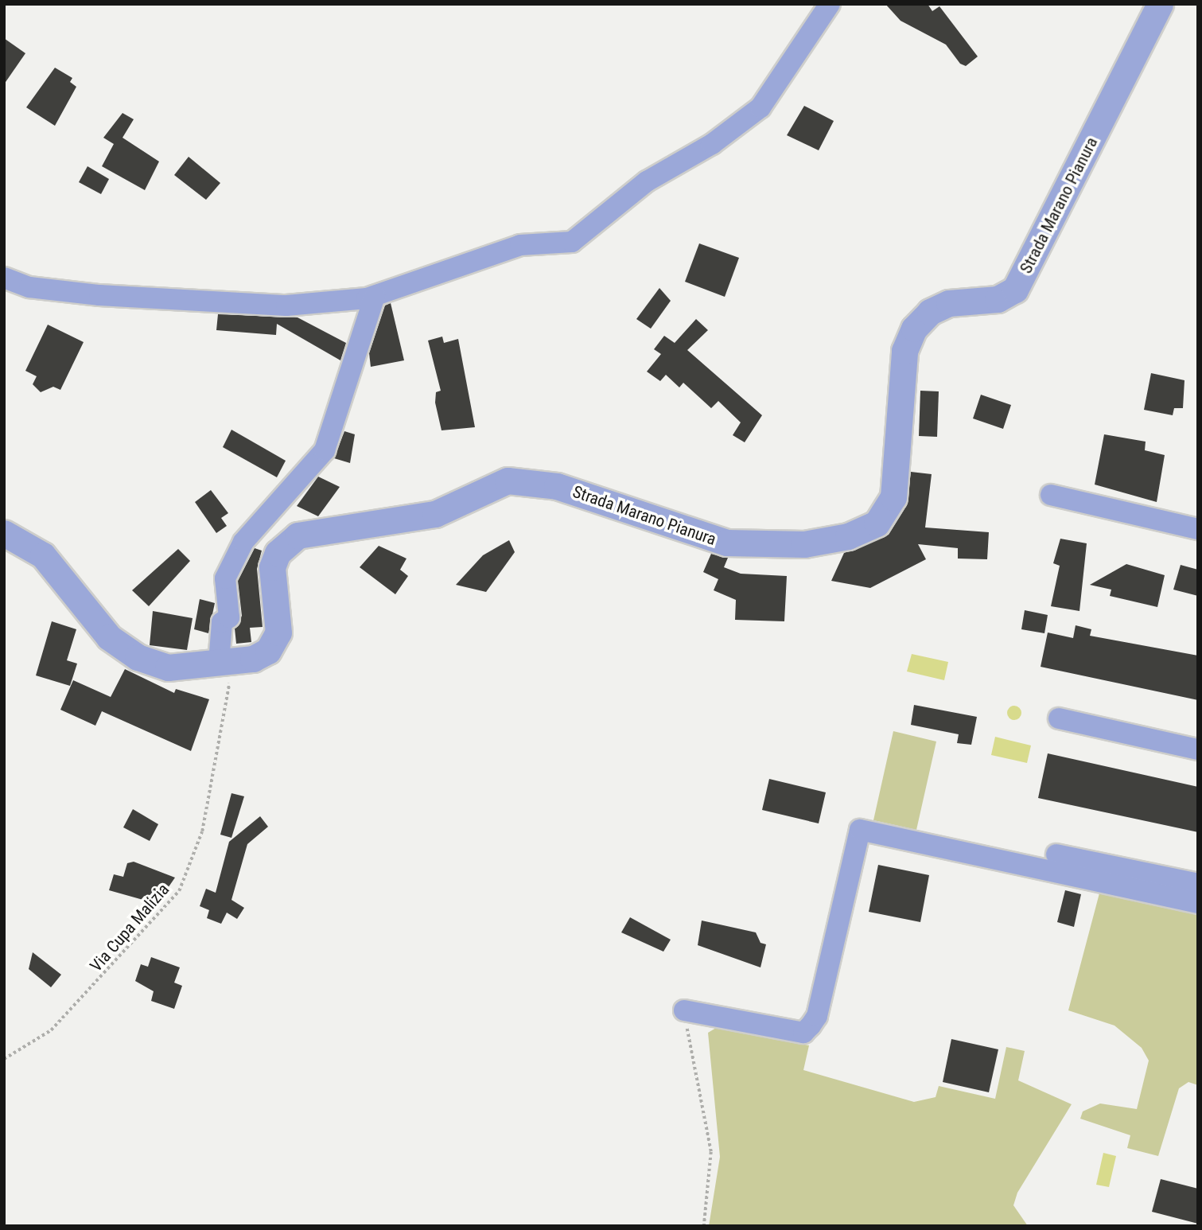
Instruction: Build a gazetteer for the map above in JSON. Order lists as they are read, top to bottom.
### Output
{
  "streets": {
    "street": ["Strada Marano Pianura"],
    "path": ["Via Cupa Malizia"]
  },
  "crossings": [
    ["Strada Marano Pianura", "Via Cupa Malizia"]
  ]
}
